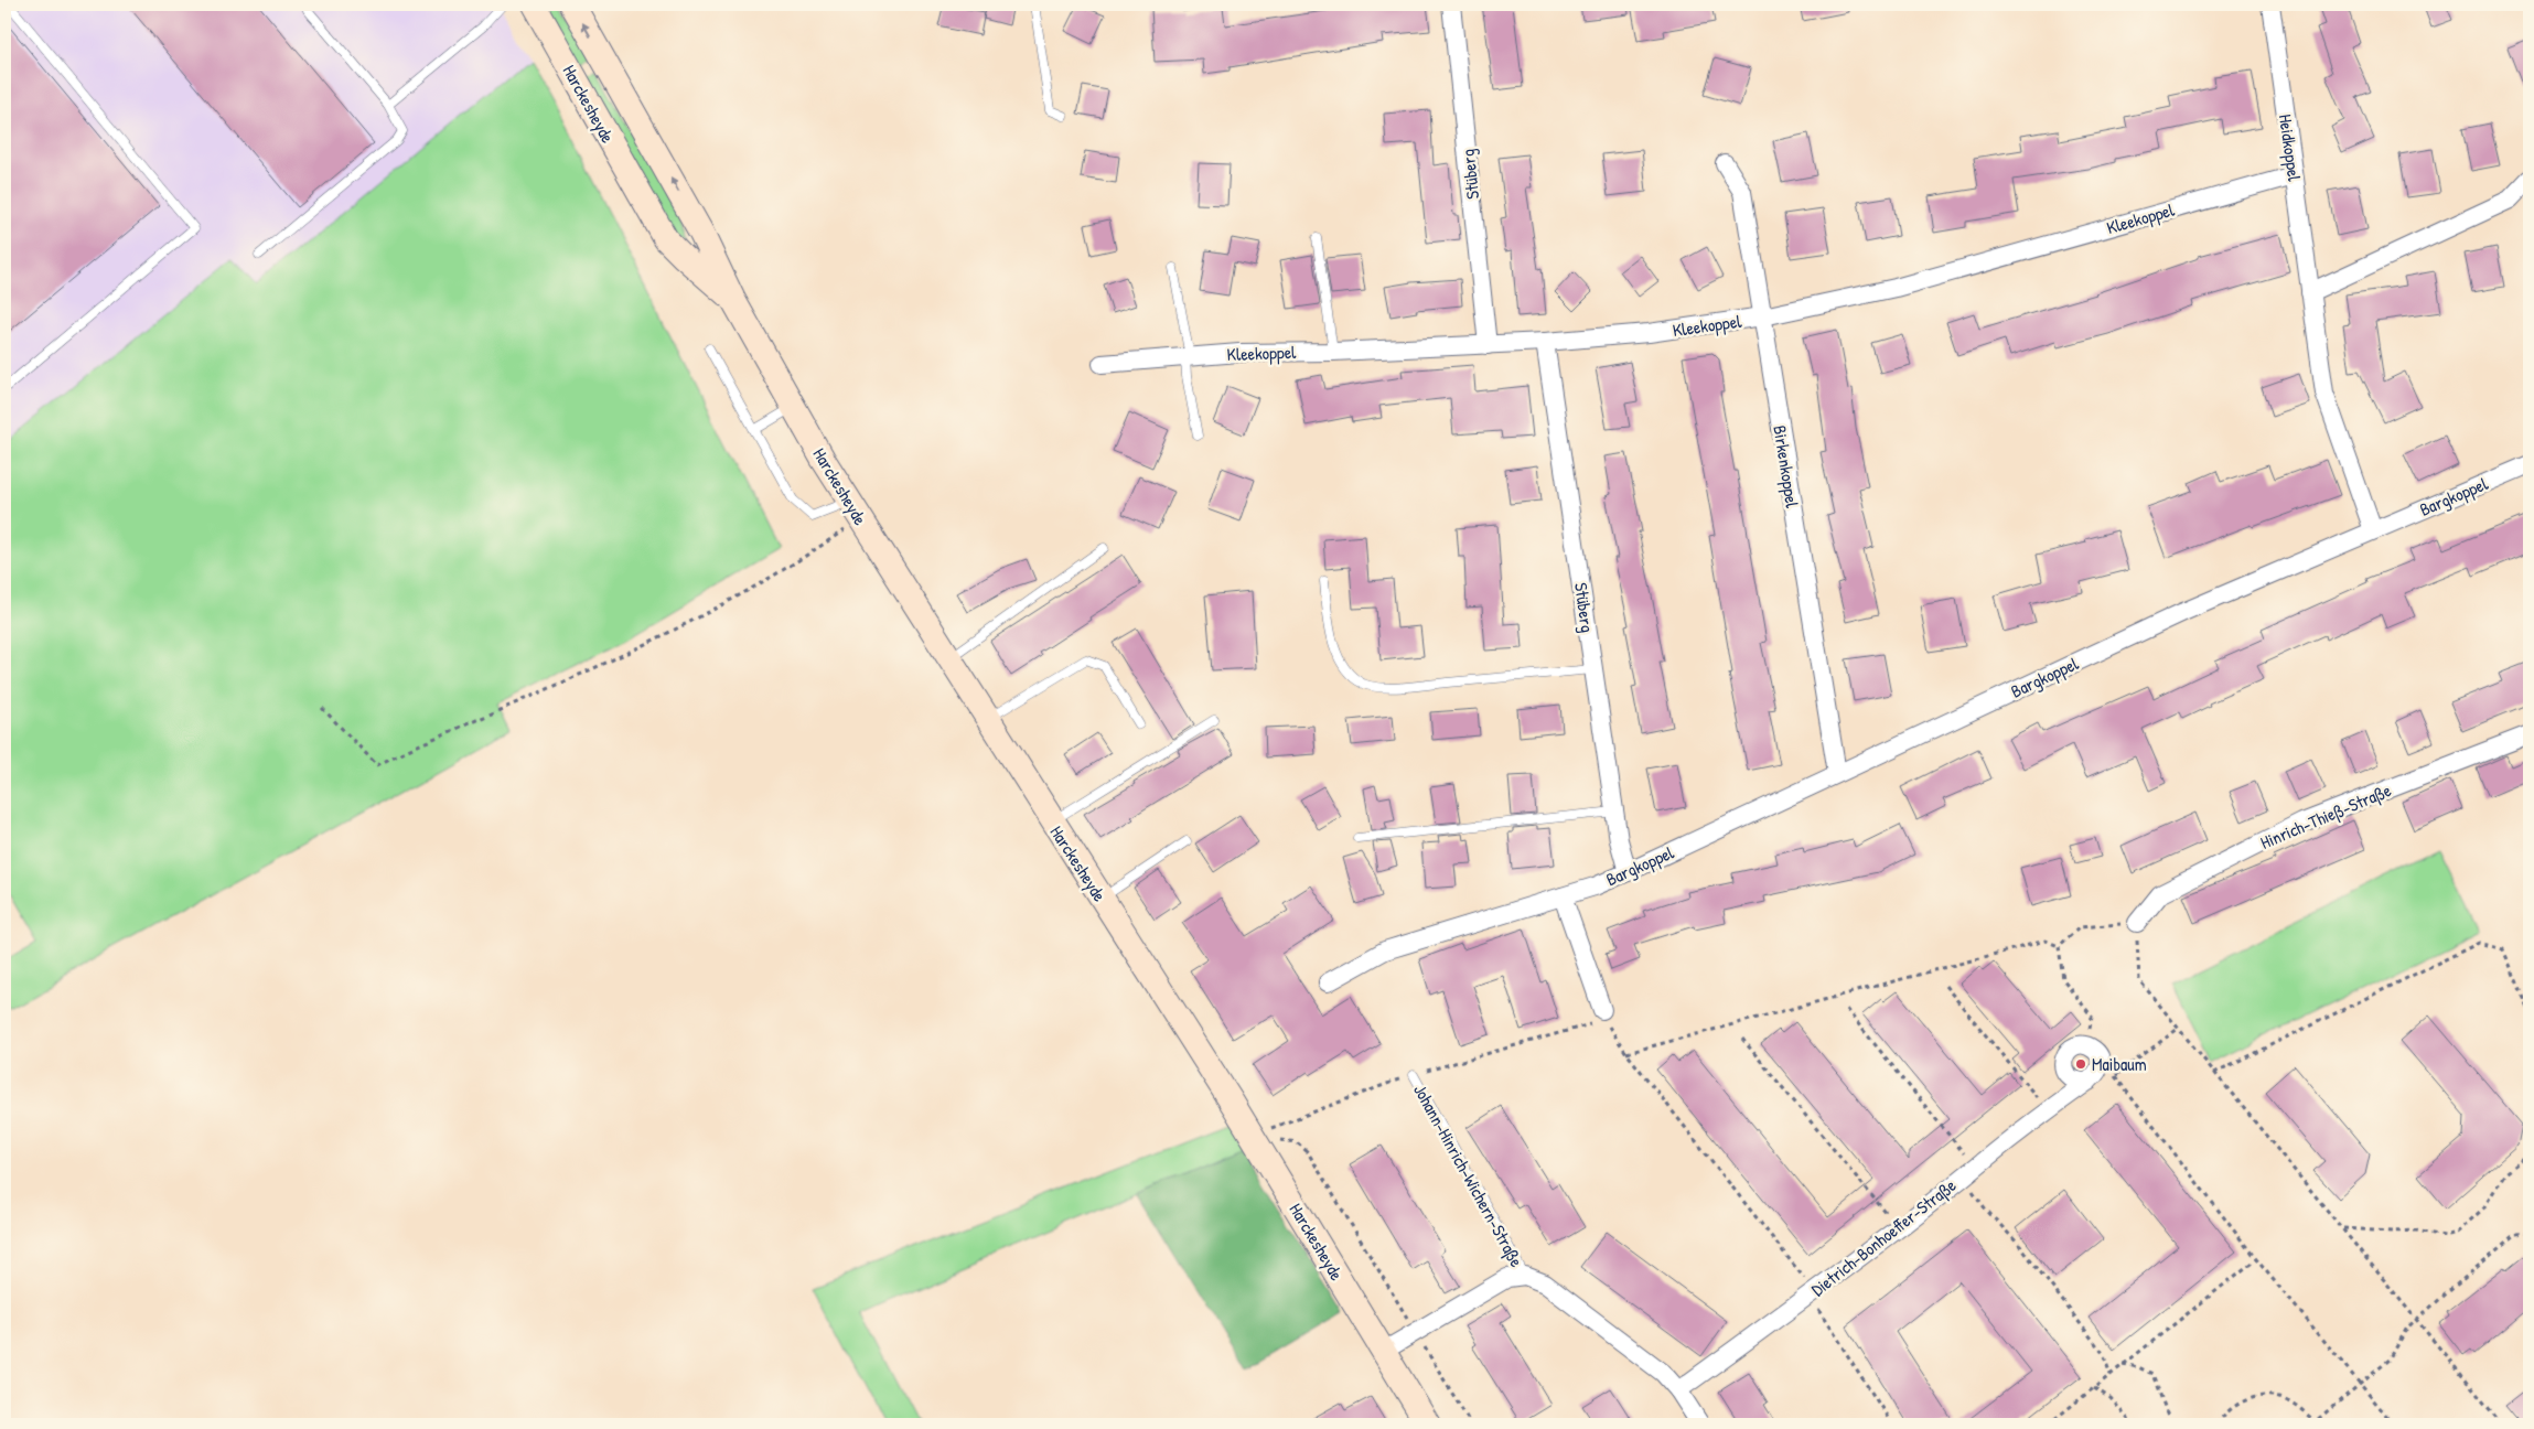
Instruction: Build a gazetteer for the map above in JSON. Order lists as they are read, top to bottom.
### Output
{
  "streets": {
    "main road": ["Harckesheyde"],
    "street": [
      "Heidkoppel",
      "Stüberg",
      "Kleekoppel",
      "Birkenkoppel",
      "Bargkoppel",
      "Hinrich-Thieß-Straße",
      "Johann-Hinrich-Wichern-Straße",
      "Dietrich-Bonhoeffer-Straße"
    ]
  },
  "crossings": [
    ["Harckesheyde", "Johann-Hinrich-Wichern-Straße"],
    ["Heidkoppel", "Kleekoppel"],
    ["Heidkoppel", "Bargkoppel"],
    ["Stüberg", "Kleekoppel"],
    ["Stüberg", "Bargkoppel"],
    ["Kleekoppel", "Birkenkoppel"],
    ["Birkenkoppel", "Bargkoppel"],
    ["Johann-Hinrich-Wichern-Straße", "Dietrich-Bonhoeffer-Straße"]
  ],
  "places": ["Maibaum"]
}
